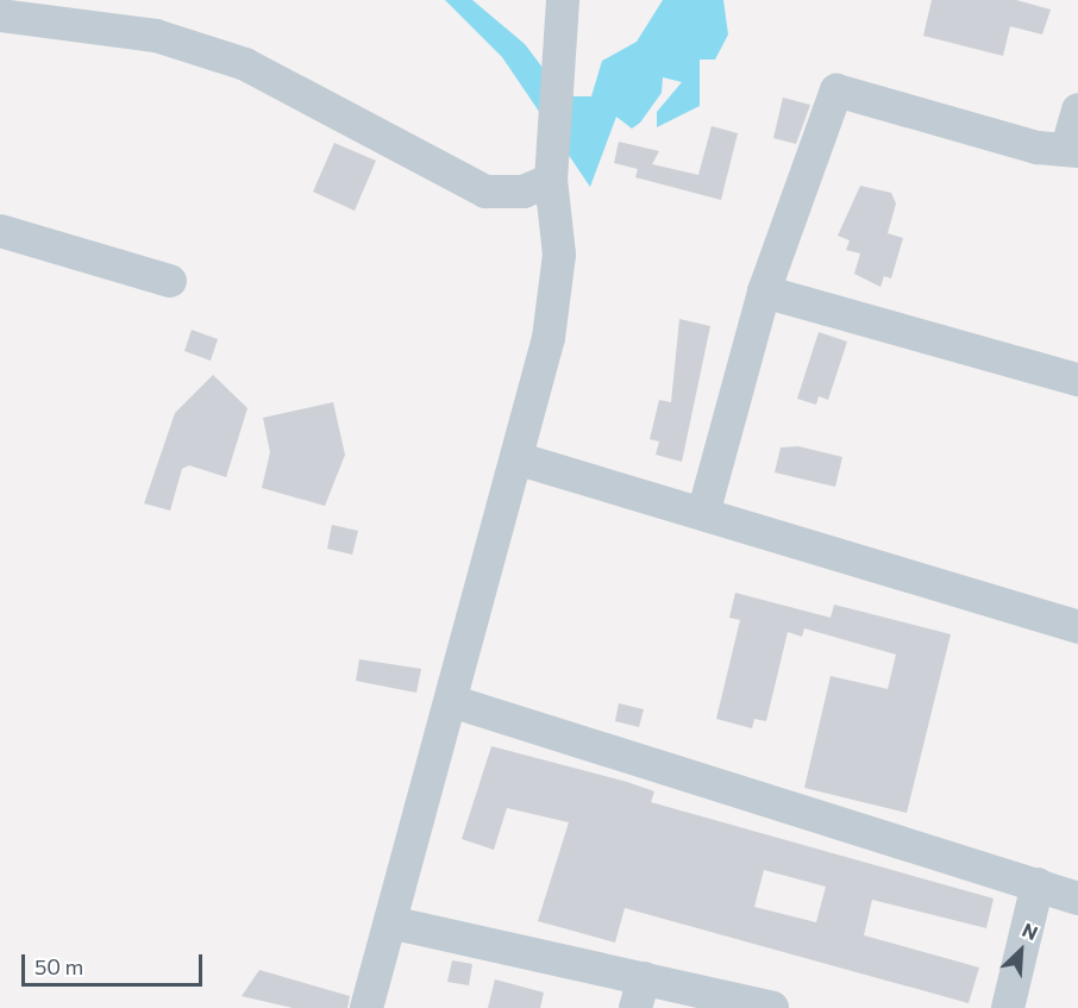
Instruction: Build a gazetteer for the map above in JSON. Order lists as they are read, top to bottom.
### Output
{
  "scale_bar": "50 m",
  "north": "top right"
}
